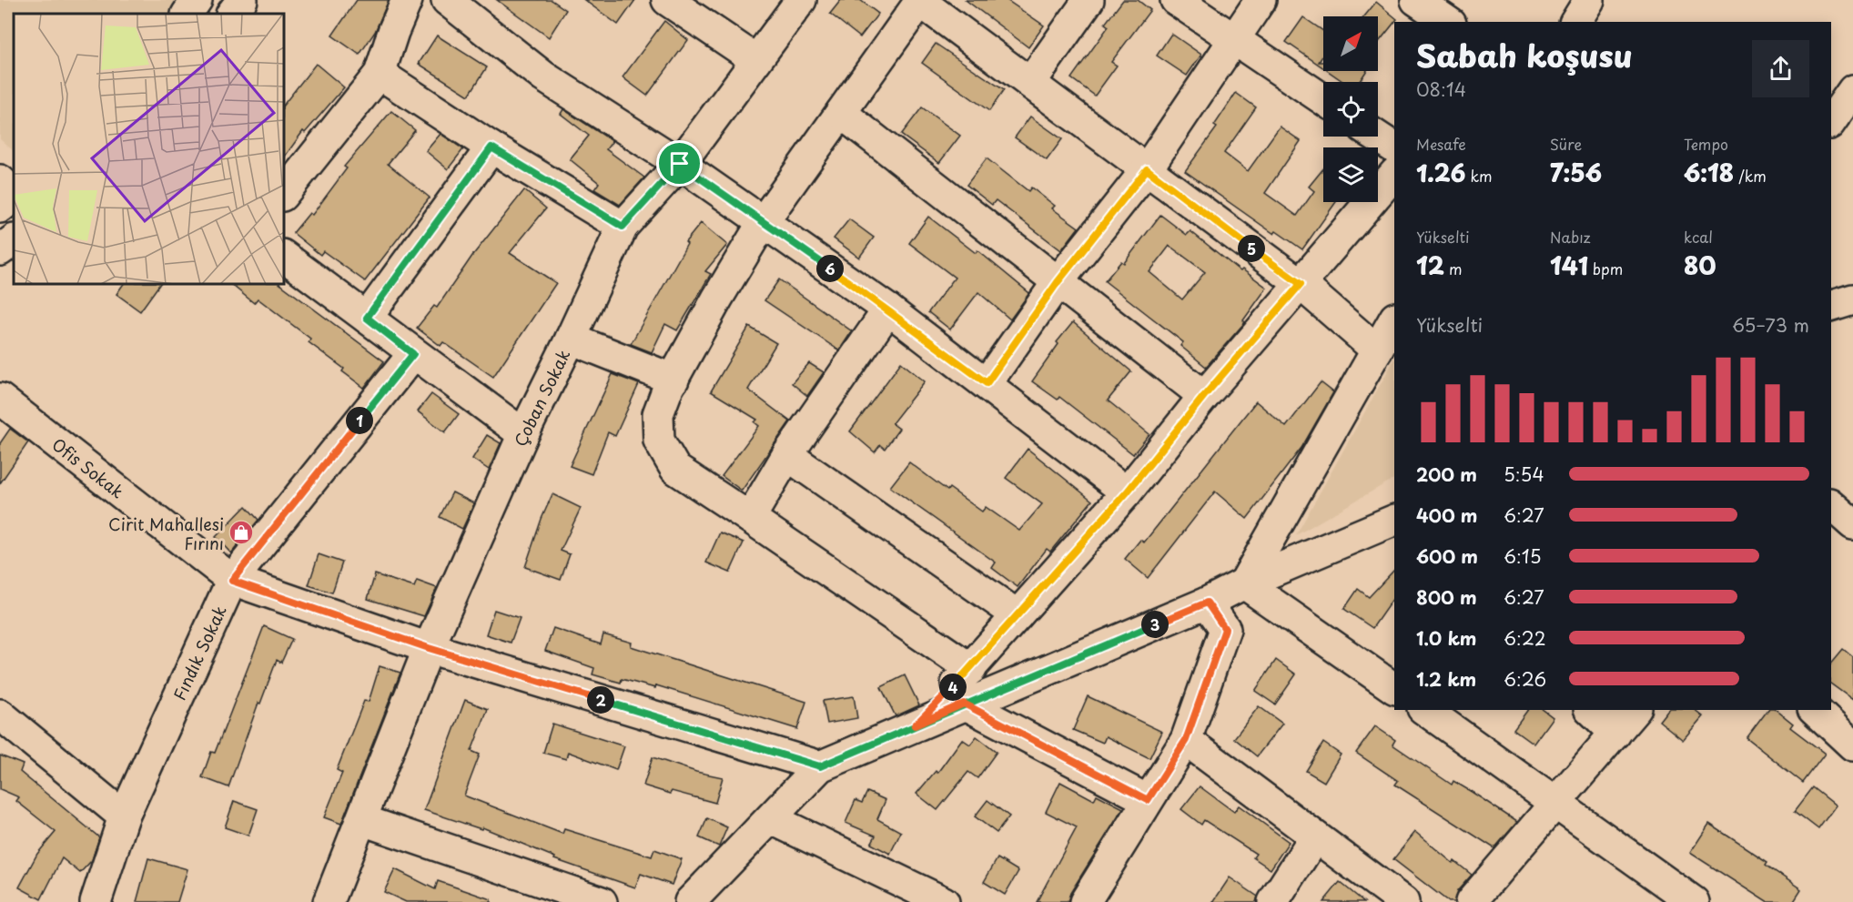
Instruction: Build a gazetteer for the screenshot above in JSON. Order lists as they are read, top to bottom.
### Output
{
  "streets": {
    "street": ["Çoban Sokak", "Ofis Sokak", "Fındık Sokak"]
  },
  "crossings": [
    ["Çoban Sokak", "Ofis Sokak"],
    ["Ofis Sokak", "Fındık Sokak"]
  ],
  "places": {
    "shop": ["Cirit Mahallesi Fırını"]
  },
  "north": "top right",
  "page": {
    "heading": ["Sabah koşusu", "08:14"],
    "stats": [
      ["Mesafe", "1.26 km"],
      ["Süre", "7:56"],
      ["Tempo", "6:18 /km"],
      ["Yükselti", "12 m"],
      ["Nabız", "141 bpm"],
      ["kcal", "80"]
    ],
    "pins": [
      "5",
      "6",
      "1",
      "3",
      "4",
      "2"
    ],
    "chart": ["Yükselti", "65–73 m"],
    "list": [
      {
        "name": "200 m",
        "note": "5:54"
      },
      {
        "name": "400 m",
        "note": "6:27"
      },
      {
        "name": "600 m",
        "note": "6:15"
      },
      {
        "name": "800 m",
        "note": "6:27"
      },
      {
        "name": "1.0 km",
        "note": "6:22"
      },
      {
        "name": "1.2 km",
        "note": "6:26"
      }
    ]
  }
}
